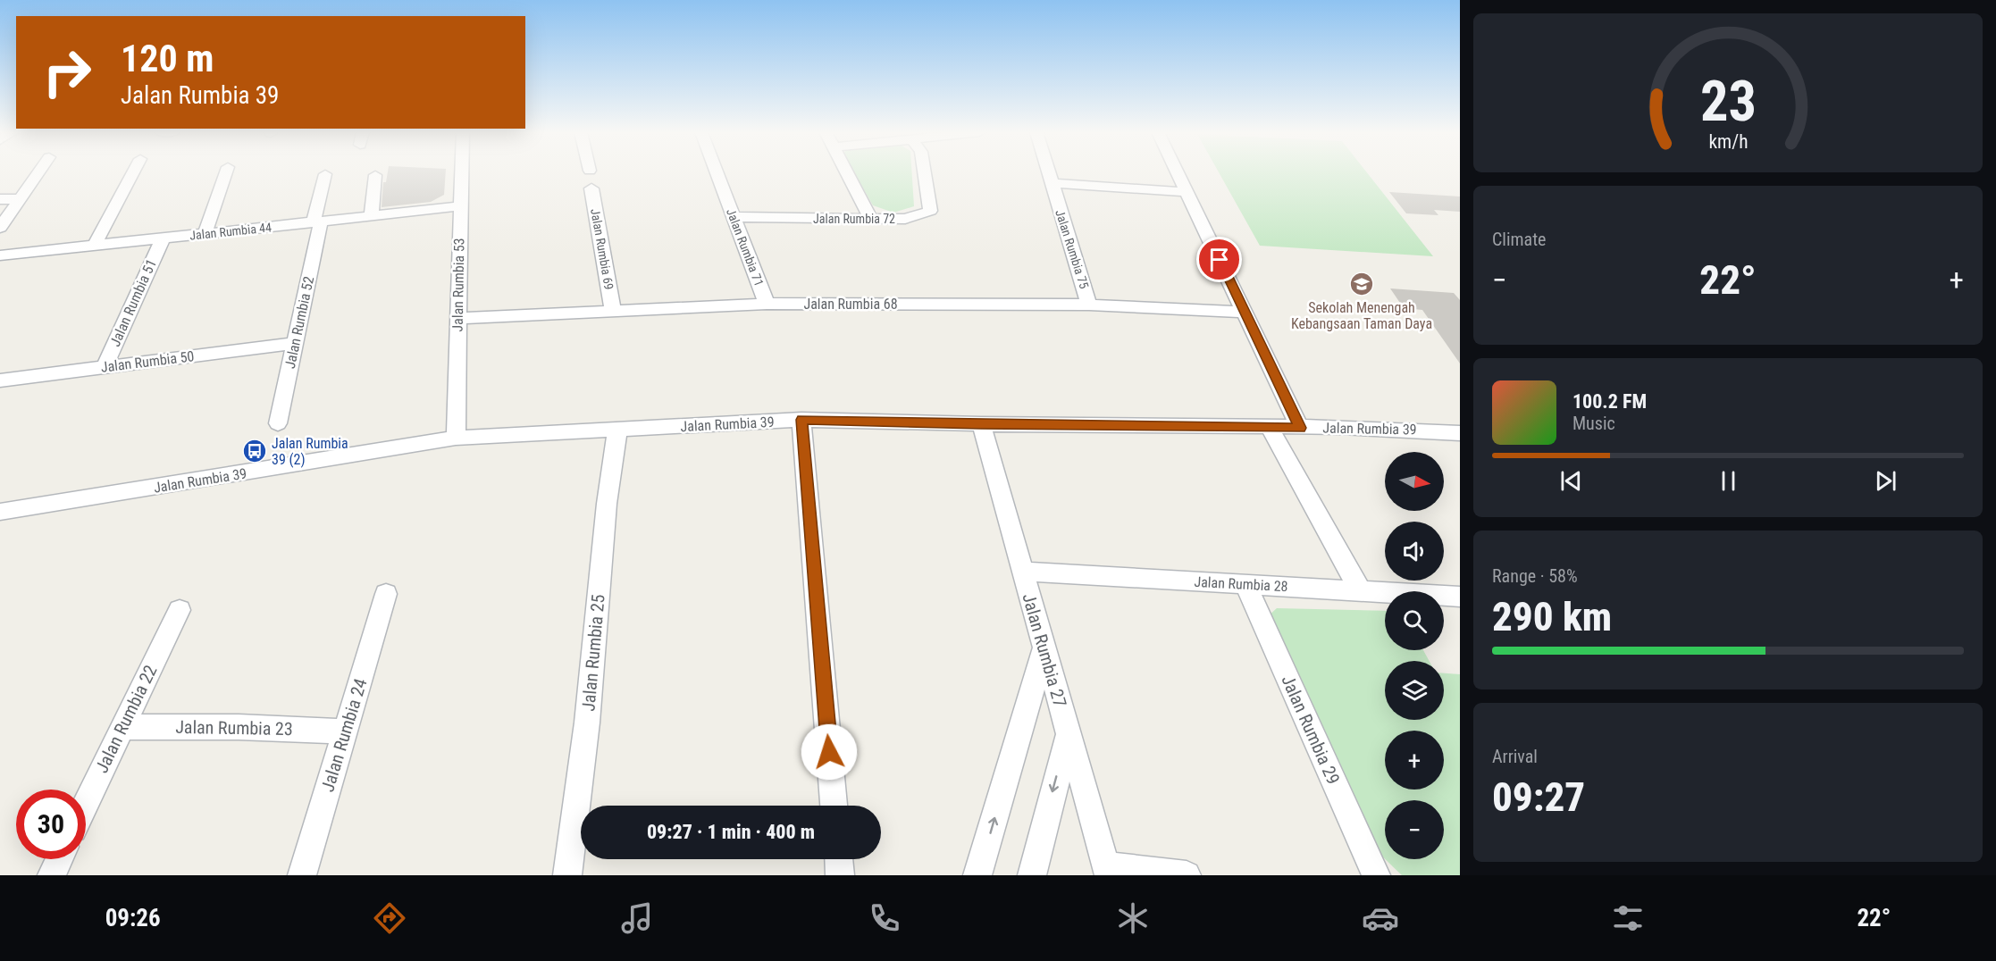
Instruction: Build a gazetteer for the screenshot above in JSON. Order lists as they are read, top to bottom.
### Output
{
  "streets": {
    "street": [
      "Jalan Rumbia 72",
      "Jalan Rumbia 44",
      "Jalan Rumbia 71",
      "Jalan Rumbia 69",
      "Jalan Rumbia 75",
      "Jalan Rumbia 53",
      "Jalan Rumbia 51",
      "Jalan Rumbia 68",
      "Jalan Rumbia 52",
      "Jalan Rumbia 50",
      "Jalan Rumbia 39",
      "Jalan Rumbia 28",
      "Jalan Rumbia 27",
      "Jalan Rumbia 25",
      "Jalan Rumbia 22",
      "Jalan Rumbia 23",
      "Jalan Rumbia 29",
      "Jalan Rumbia 24"
    ]
  },
  "crossings": [
    ["Jalan Rumbia 72", "Jalan Rumbia 71"],
    ["Jalan Rumbia 44", "Jalan Rumbia 53"],
    ["Jalan Rumbia 44", "Jalan Rumbia 51"],
    ["Jalan Rumbia 44", "Jalan Rumbia 52"],
    ["Jalan Rumbia 71", "Jalan Rumbia 68"],
    ["Jalan Rumbia 69", "Jalan Rumbia 68"],
    ["Jalan Rumbia 75", "Jalan Rumbia 68"],
    ["Jalan Rumbia 53", "Jalan Rumbia 68"],
    ["Jalan Rumbia 53", "Jalan Rumbia 39"],
    ["Jalan Rumbia 51", "Jalan Rumbia 50"],
    ["Jalan Rumbia 52", "Jalan Rumbia 50"],
    ["Jalan Rumbia 39", "Jalan Rumbia 27"],
    ["Jalan Rumbia 39", "Jalan Rumbia 25"],
    ["Jalan Rumbia 28", "Jalan Rumbia 27"],
    ["Jalan Rumbia 28", "Jalan Rumbia 29"],
    ["Jalan Rumbia 22", "Jalan Rumbia 23"],
    ["Jalan Rumbia 23", "Jalan Rumbia 24"]
  ],
  "places": {
    "school or university": ["Sekolah Menengah Kebangsaan Taman Daya"],
    "bus stop": ["Jalan Rumbia 39 (2)"]
  },
  "north": "right",
  "page": {
    "turn": ["120 m", "Jalan Rumbia 39"],
    "tile": [
      "Climate",
      ["Range · 58%", "290 km"],
      ["Arrival", "09:27"]
    ],
    "heat": ["−", "22°", "+"],
    "song": ["100.2 FM", "Music"],
    "map_buttons": ["+", "−"],
    "limit": "30",
    "trip": "09:27 · 1 min · 400 m",
    "tabs": ["09:26", "22°"],
    "gauge": ["23", "km/h"]
  }
}
